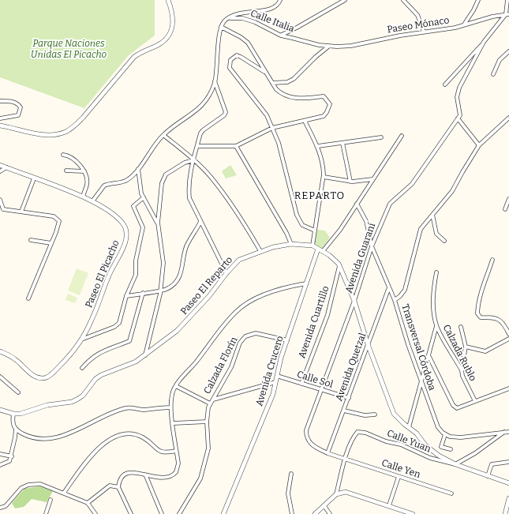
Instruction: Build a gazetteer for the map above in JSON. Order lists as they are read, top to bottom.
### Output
{
  "streets": {
    "street": [
      "Calle Italia",
      "Paseo Mónaco",
      "Avenida Guaraní",
      "Paseo El Picacho",
      "Paseo El Reparto",
      "Avenida Cuartillo",
      "Transversal Córdoba",
      "Calzada Rublo",
      "Calzada Florín",
      "Avenida Quetzal",
      "Avenida Crucero",
      "Calle Sol",
      "Calle Yuan",
      "Calle Yen"
    ]
  },
  "crossings": [
    ["Calle Italia", "Paseo Mónaco"],
    ["Avenida Guaraní", "Paseo El Reparto"],
    ["Avenida Guaraní", "Transversal Córdoba"],
    ["Avenida Guaraní", "Avenida Quetzal"],
    ["Avenida Guaraní", "Calle Sol"],
    ["Avenida Guaraní", "Calle Yuan"],
    ["Avenida Guaraní", "Calle Yen"],
    ["Paseo El Reparto", "Avenida Cuartillo"],
    ["Paseo El Reparto", "Avenida Quetzal"],
    ["Paseo El Reparto", "Avenida Crucero"],
    ["Paseo El Reparto", "Calle Yuan"],
    ["Avenida Cuartillo", "Calle Sol"],
    ["Transversal Córdoba", "Avenida Quetzal"],
    ["Calzada Florín", "Avenida Crucero"],
    ["Avenida Quetzal", "Calle Sol"],
    ["Avenida Crucero", "Calle Sol"],
    ["Calle Yuan", "Calle Yen"]
  ],
  "districts": ["REPARTO"],
  "parks": ["Parque Naciones Unidas El Picacho"]
}
